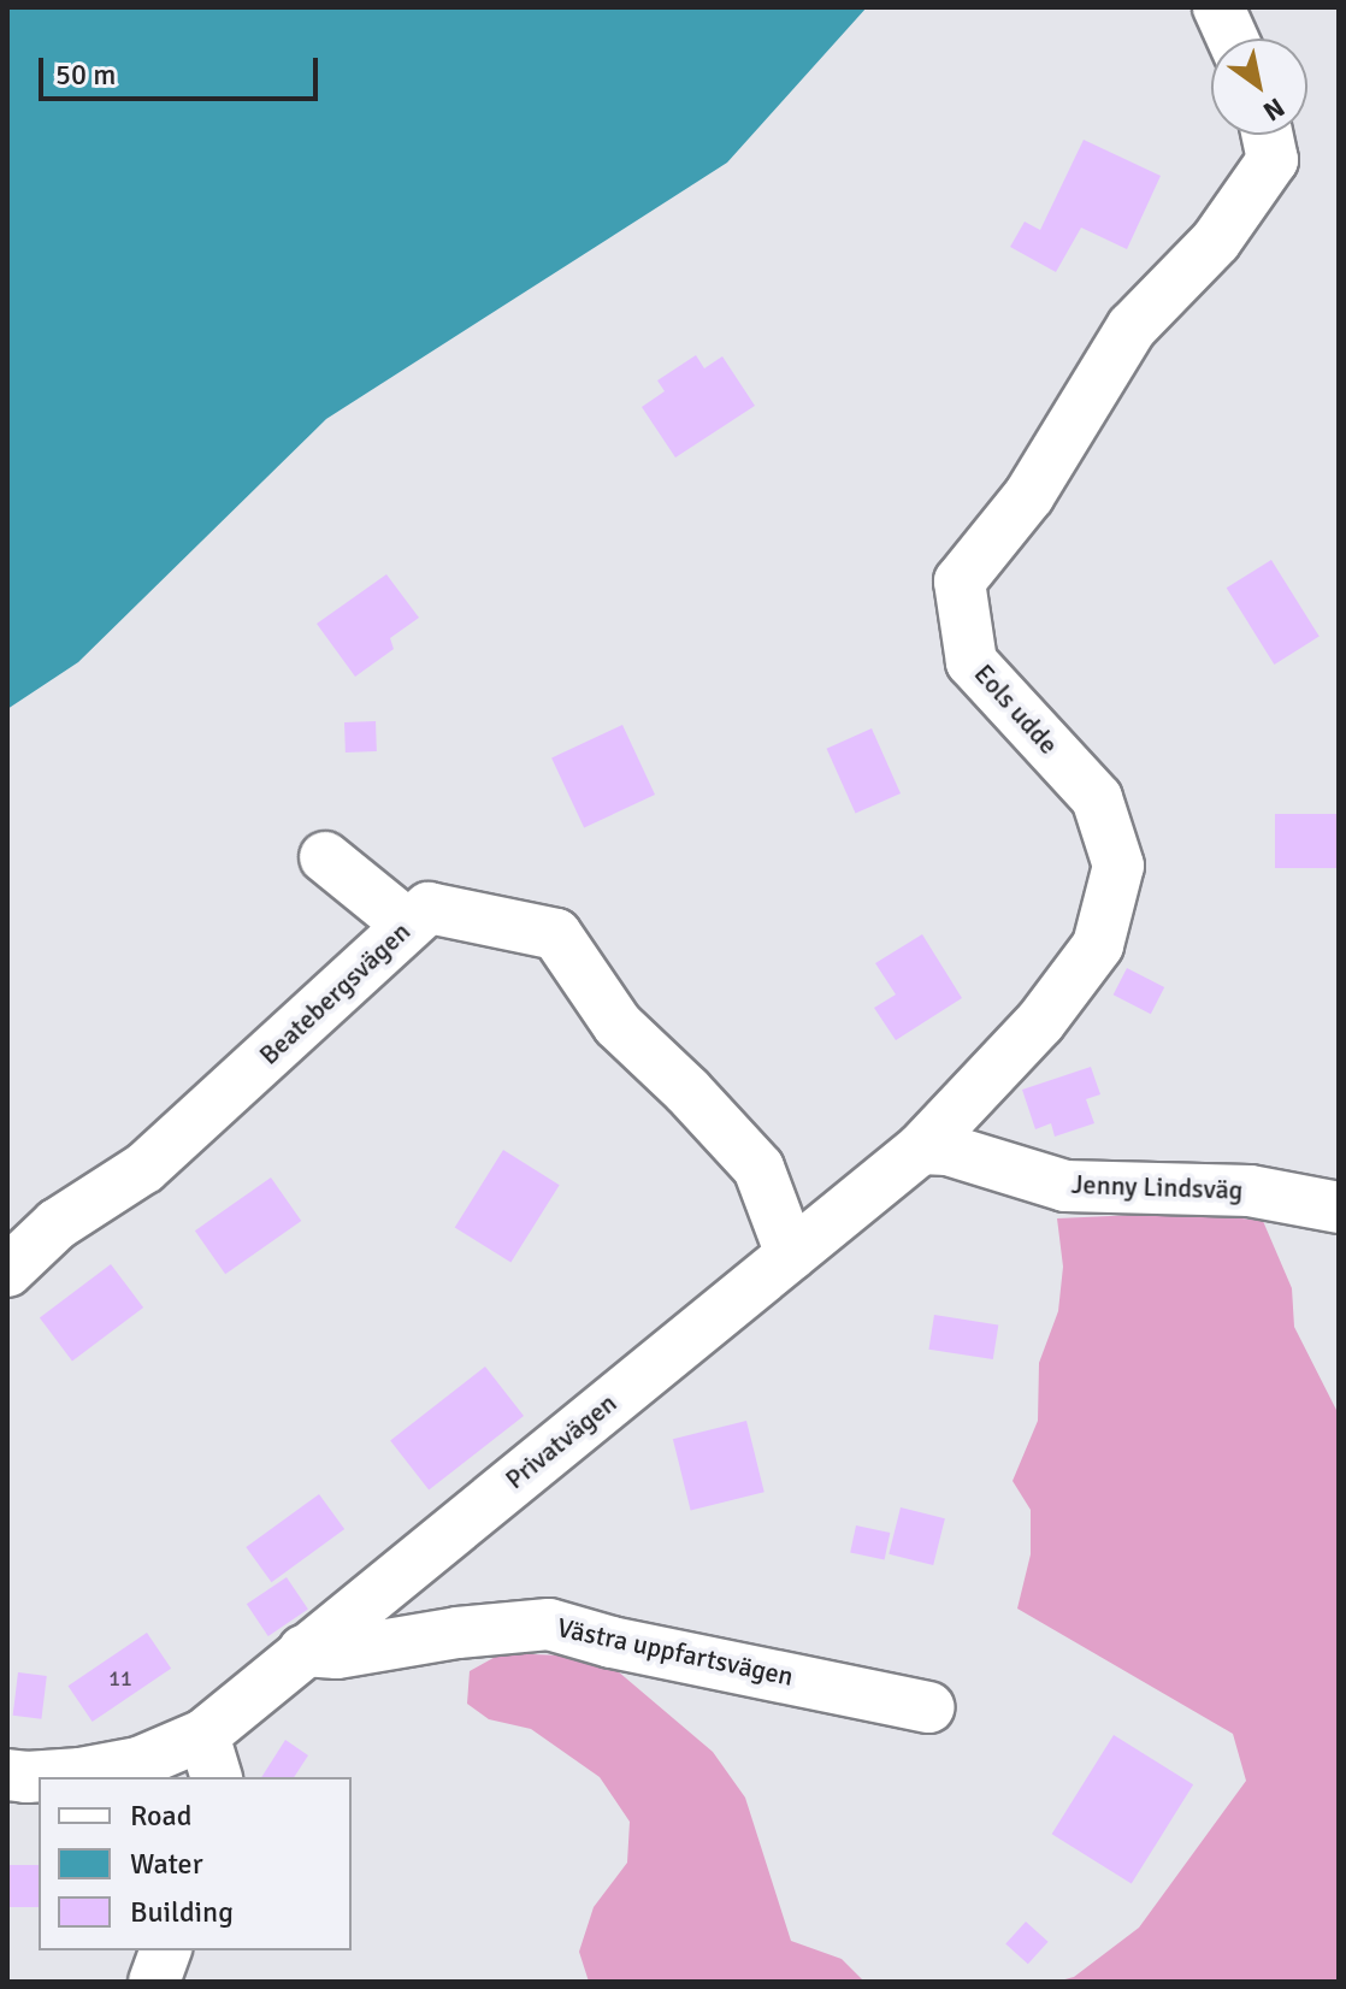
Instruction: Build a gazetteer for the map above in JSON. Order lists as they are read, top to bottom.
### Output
{
  "streets": {
    "street": [
      "Eols udde",
      "Beatebergsvägen",
      "Jenny Lindsväg",
      "Privatvägen",
      "Västra uppfartsvägen"
    ]
  },
  "crossings": [
    ["Eols udde", "Jenny Lindsväg"],
    ["Eols udde", "Privatvägen"],
    ["Beatebergsvägen", "Privatvägen"],
    ["Jenny Lindsväg", "Privatvägen"],
    ["Privatvägen", "Västra uppfartsvägen"]
  ],
  "house_numbers": ["11"],
  "legend": ["Road", "Water", "Building"],
  "scale_bar": "50 m",
  "north": "bottom right"
}
